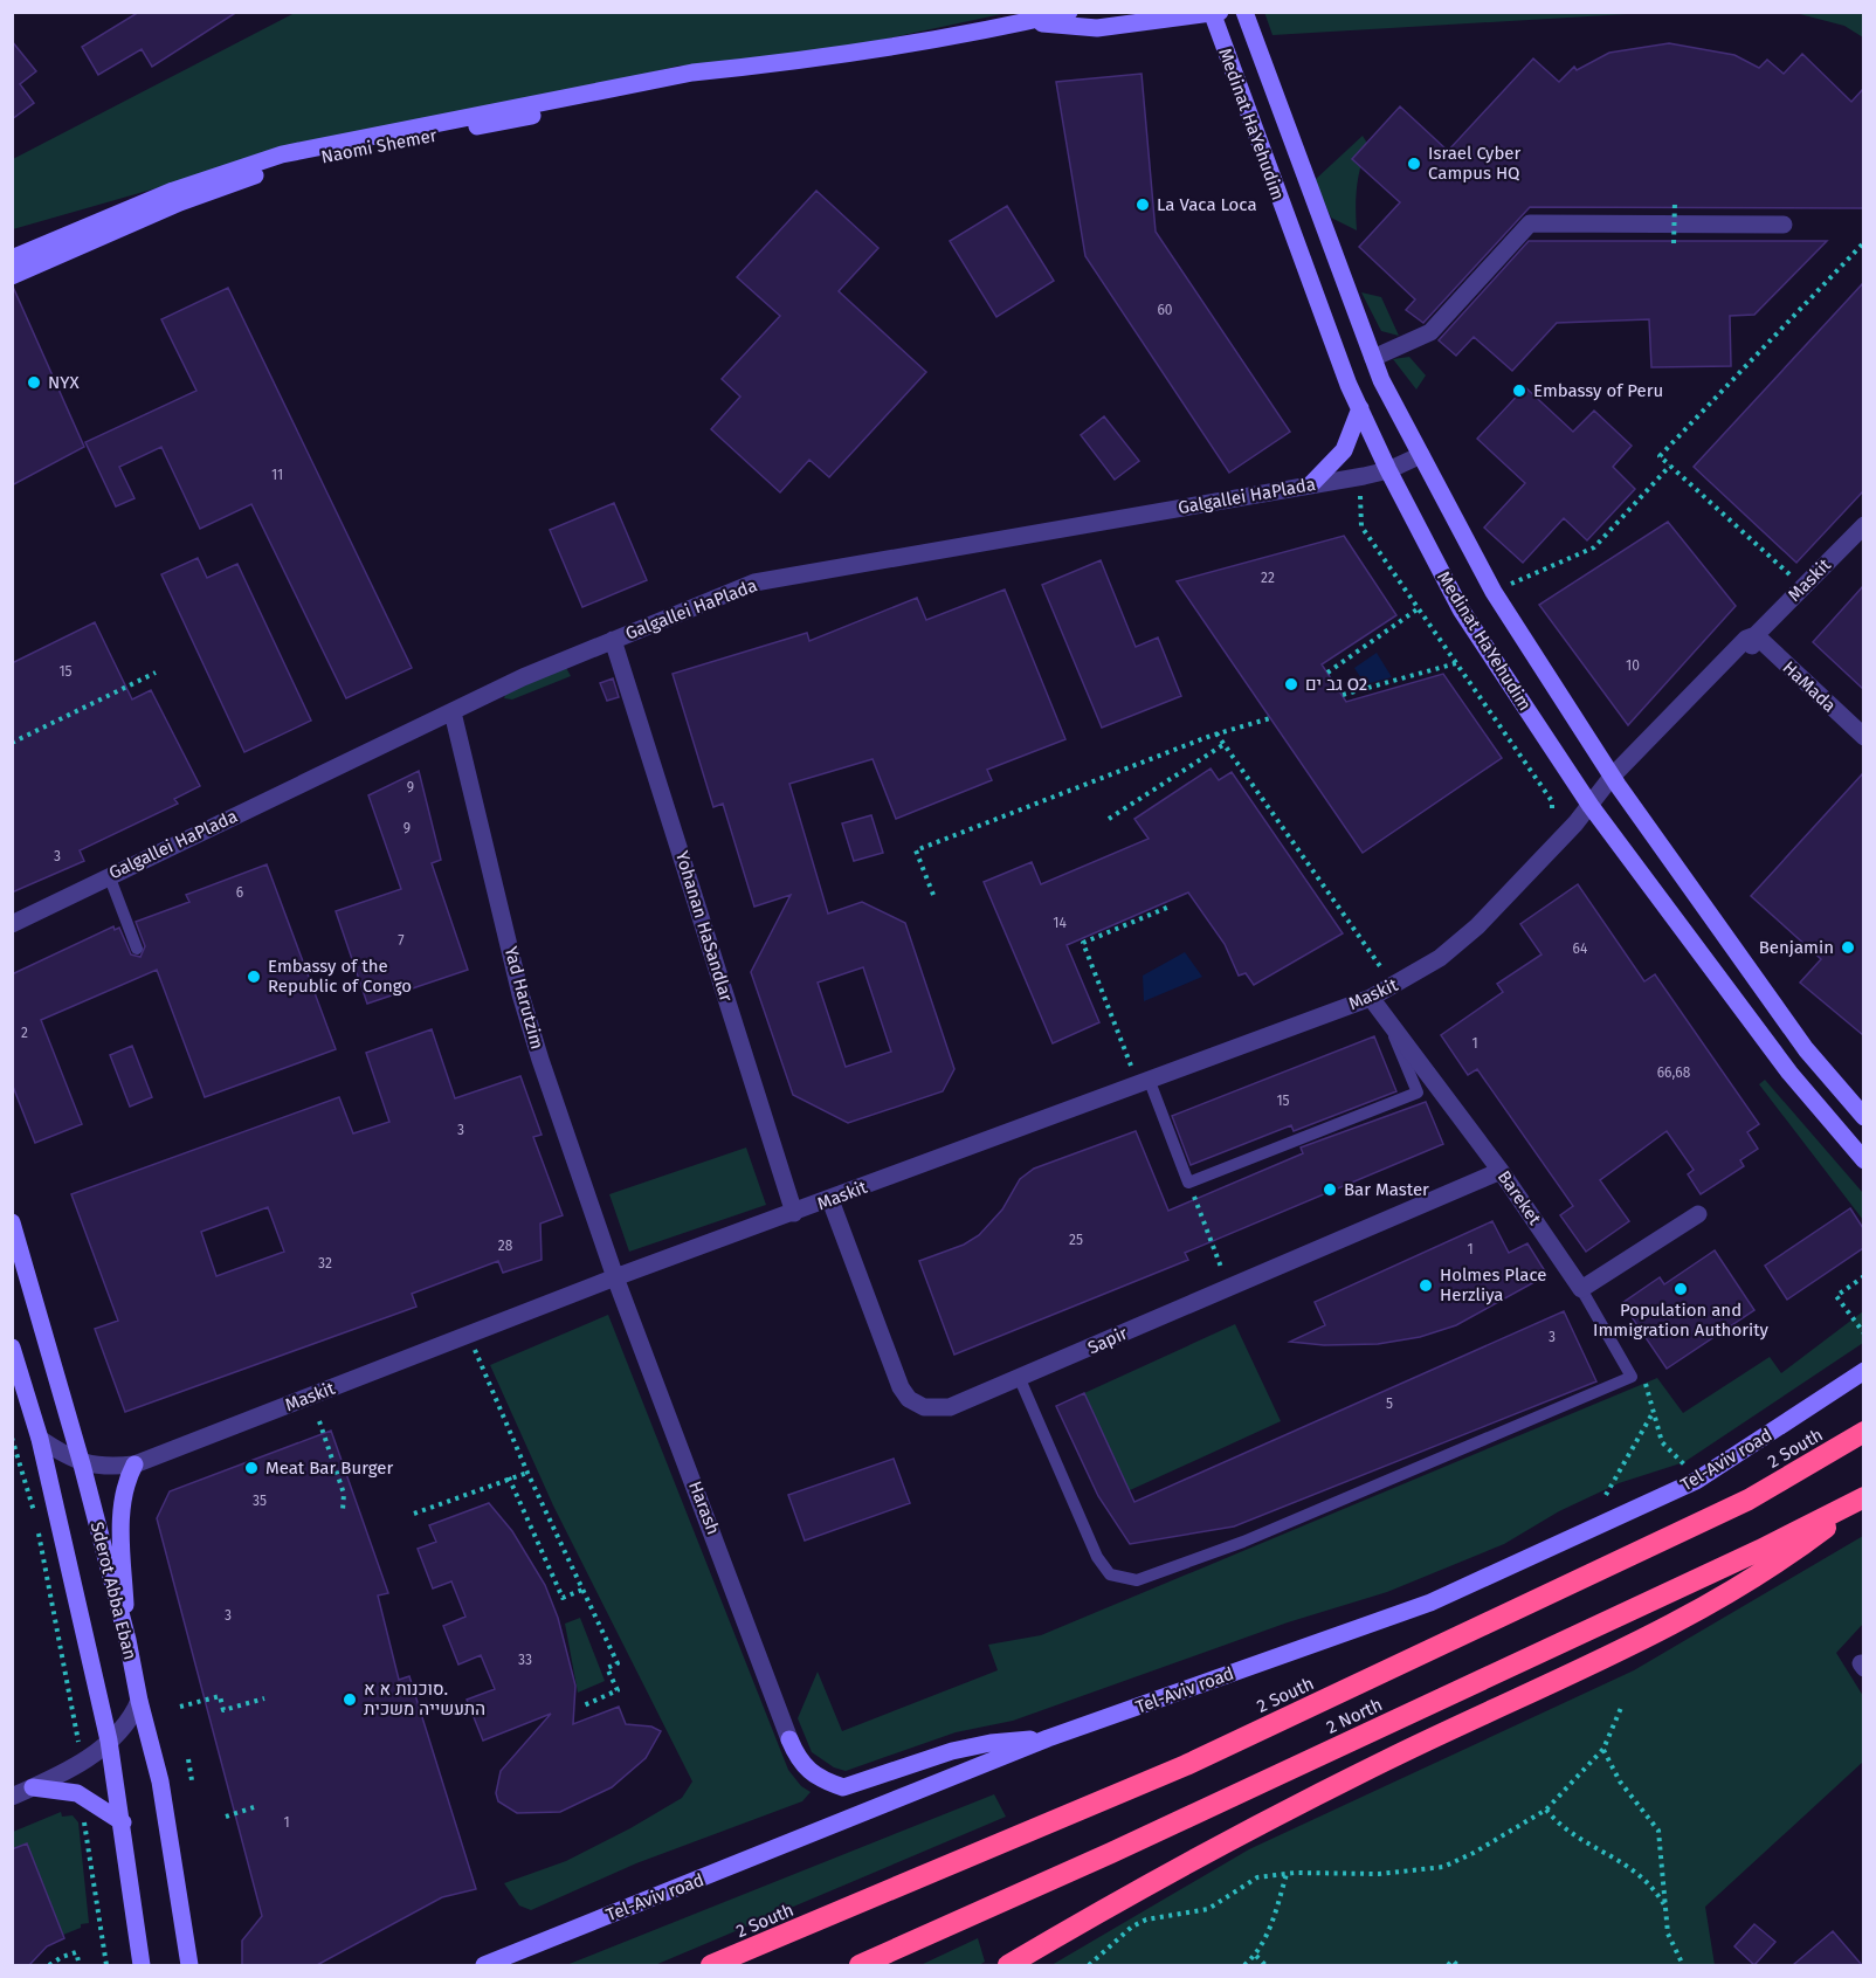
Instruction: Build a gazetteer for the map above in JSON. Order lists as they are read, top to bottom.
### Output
{
  "streets": {
    "highway": ["2 South", "2 North"],
    "street": [
      "Medinat HaYehudim",
      "Naomi Shemer",
      "Galgallei HaPlada",
      "Maskit",
      "HaMada",
      "Yohanan HaSandlar",
      "Yad Harutzim",
      "Bareket",
      "Sapir",
      "Tel-Aviv road",
      "Harash",
      "Sderot Abba Eban"
    ]
  },
  "crossings": [
    ["Medinat HaYehudim", "Naomi Shemer"],
    ["Medinat HaYehudim", "Galgallei HaPlada"],
    ["Medinat HaYehudim", "Maskit"],
    ["Galgallei HaPlada", "Yohanan HaSandlar"],
    ["Galgallei HaPlada", "Yad Harutzim"],
    ["Maskit", "HaMada"],
    ["Maskit", "Yohanan HaSandlar"],
    ["Maskit", "Yad Harutzim"],
    ["Maskit", "Bareket"],
    ["Maskit", "Sapir"],
    ["Maskit", "Harash"],
    ["Maskit", "Sderot Abba Eban"],
    ["Yad Harutzim", "Harash"],
    ["Bareket", "Sapir"],
    ["Tel-Aviv road", "Harash"]
  ],
  "places": [
    "Israel Cyber Campus HQ",
    "La Vaca Loca",
    "NYX",
    "Embassy of Peru",
    "גב ים O2",
    "Benjamin",
    "Embassy of the Republic of Congo",
    "Bar Master",
    "Holmes Place Herzliya",
    "Population and Immigration Authority",
    "Meat Bar Burger",
    "סוכנות א א. התעשייה משכית"
  ],
  "house_numbers": [
    "60",
    "11",
    "22",
    "10",
    "15",
    "9",
    "9",
    "3",
    "6",
    "14",
    "7",
    "64",
    "2",
    "1",
    "66,68",
    "15",
    "3",
    "25",
    "28",
    "1",
    "32",
    "3",
    "5",
    "35",
    "3",
    "33",
    "1"
  ]
}
